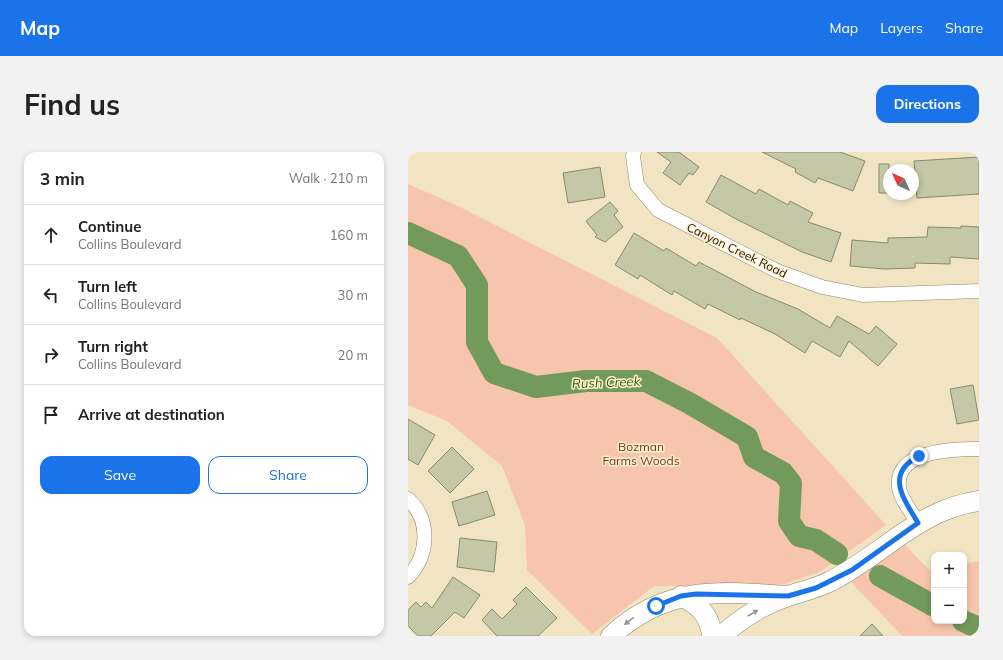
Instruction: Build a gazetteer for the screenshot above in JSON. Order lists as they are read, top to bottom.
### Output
{
  "streets": {
    "street": ["Canyon Creek Road"]
  },
  "water": ["Rush Creek"],
  "parks": ["Bozman Farms Woods"],
  "north": "top left",
  "page": {
    "header": "Map",
    "nav": ["Map", "Layers", "Share"],
    "buttons": [
      "Directions",
      ["Save", "Share"]
    ],
    "title": "Find us",
    "heading": ["3 min", "Walk · 210 m"],
    "list": [
      ["Continue", "Collins Boulevard", "160 m"],
      ["Turn left", "Collins Boulevard", "30 m"],
      ["Turn right", "Collins Boulevard", "20 m"],
      "Arrive at destination"
    ],
    "map_buttons": ["+", "−"]
  }
}
